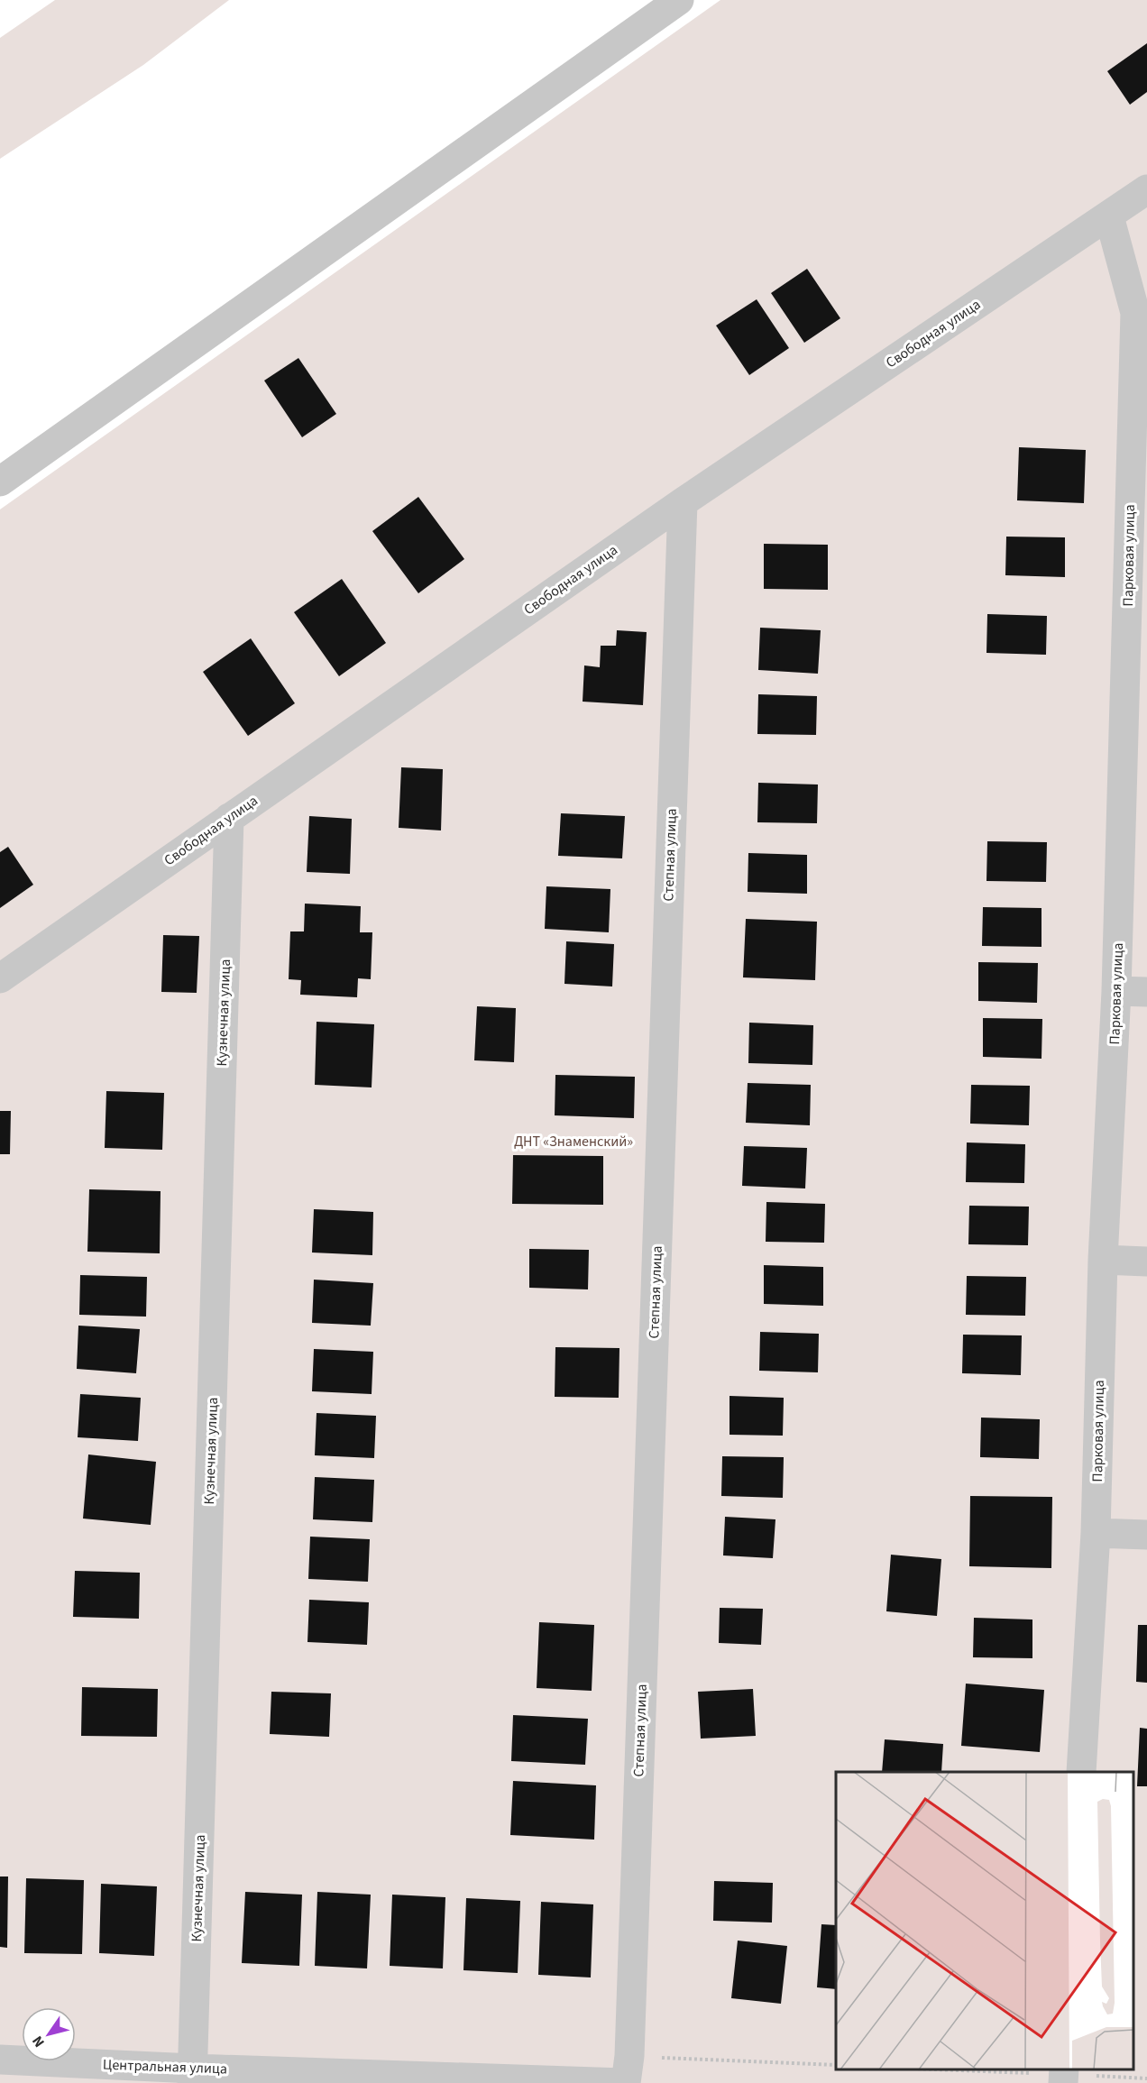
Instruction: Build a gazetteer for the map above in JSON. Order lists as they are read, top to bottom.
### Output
{
  "streets": {
    "street": [
      "Свободная улица",
      "Парковая улица",
      "Степная улица",
      "Кузнечная улица",
      "Центральная улица"
    ]
  },
  "crossings": [
    ["Свободная улица", "Парковая улица"],
    ["Свободная улица", "Степная улица"],
    ["Свободная улица", "Кузнечная улица"],
    ["Степная улица", "Центральная улица"],
    ["Кузнечная улица", "Центральная улица"]
  ],
  "parks": ["ДНТ «Знаменский»"],
  "north": "bottom left"
}
